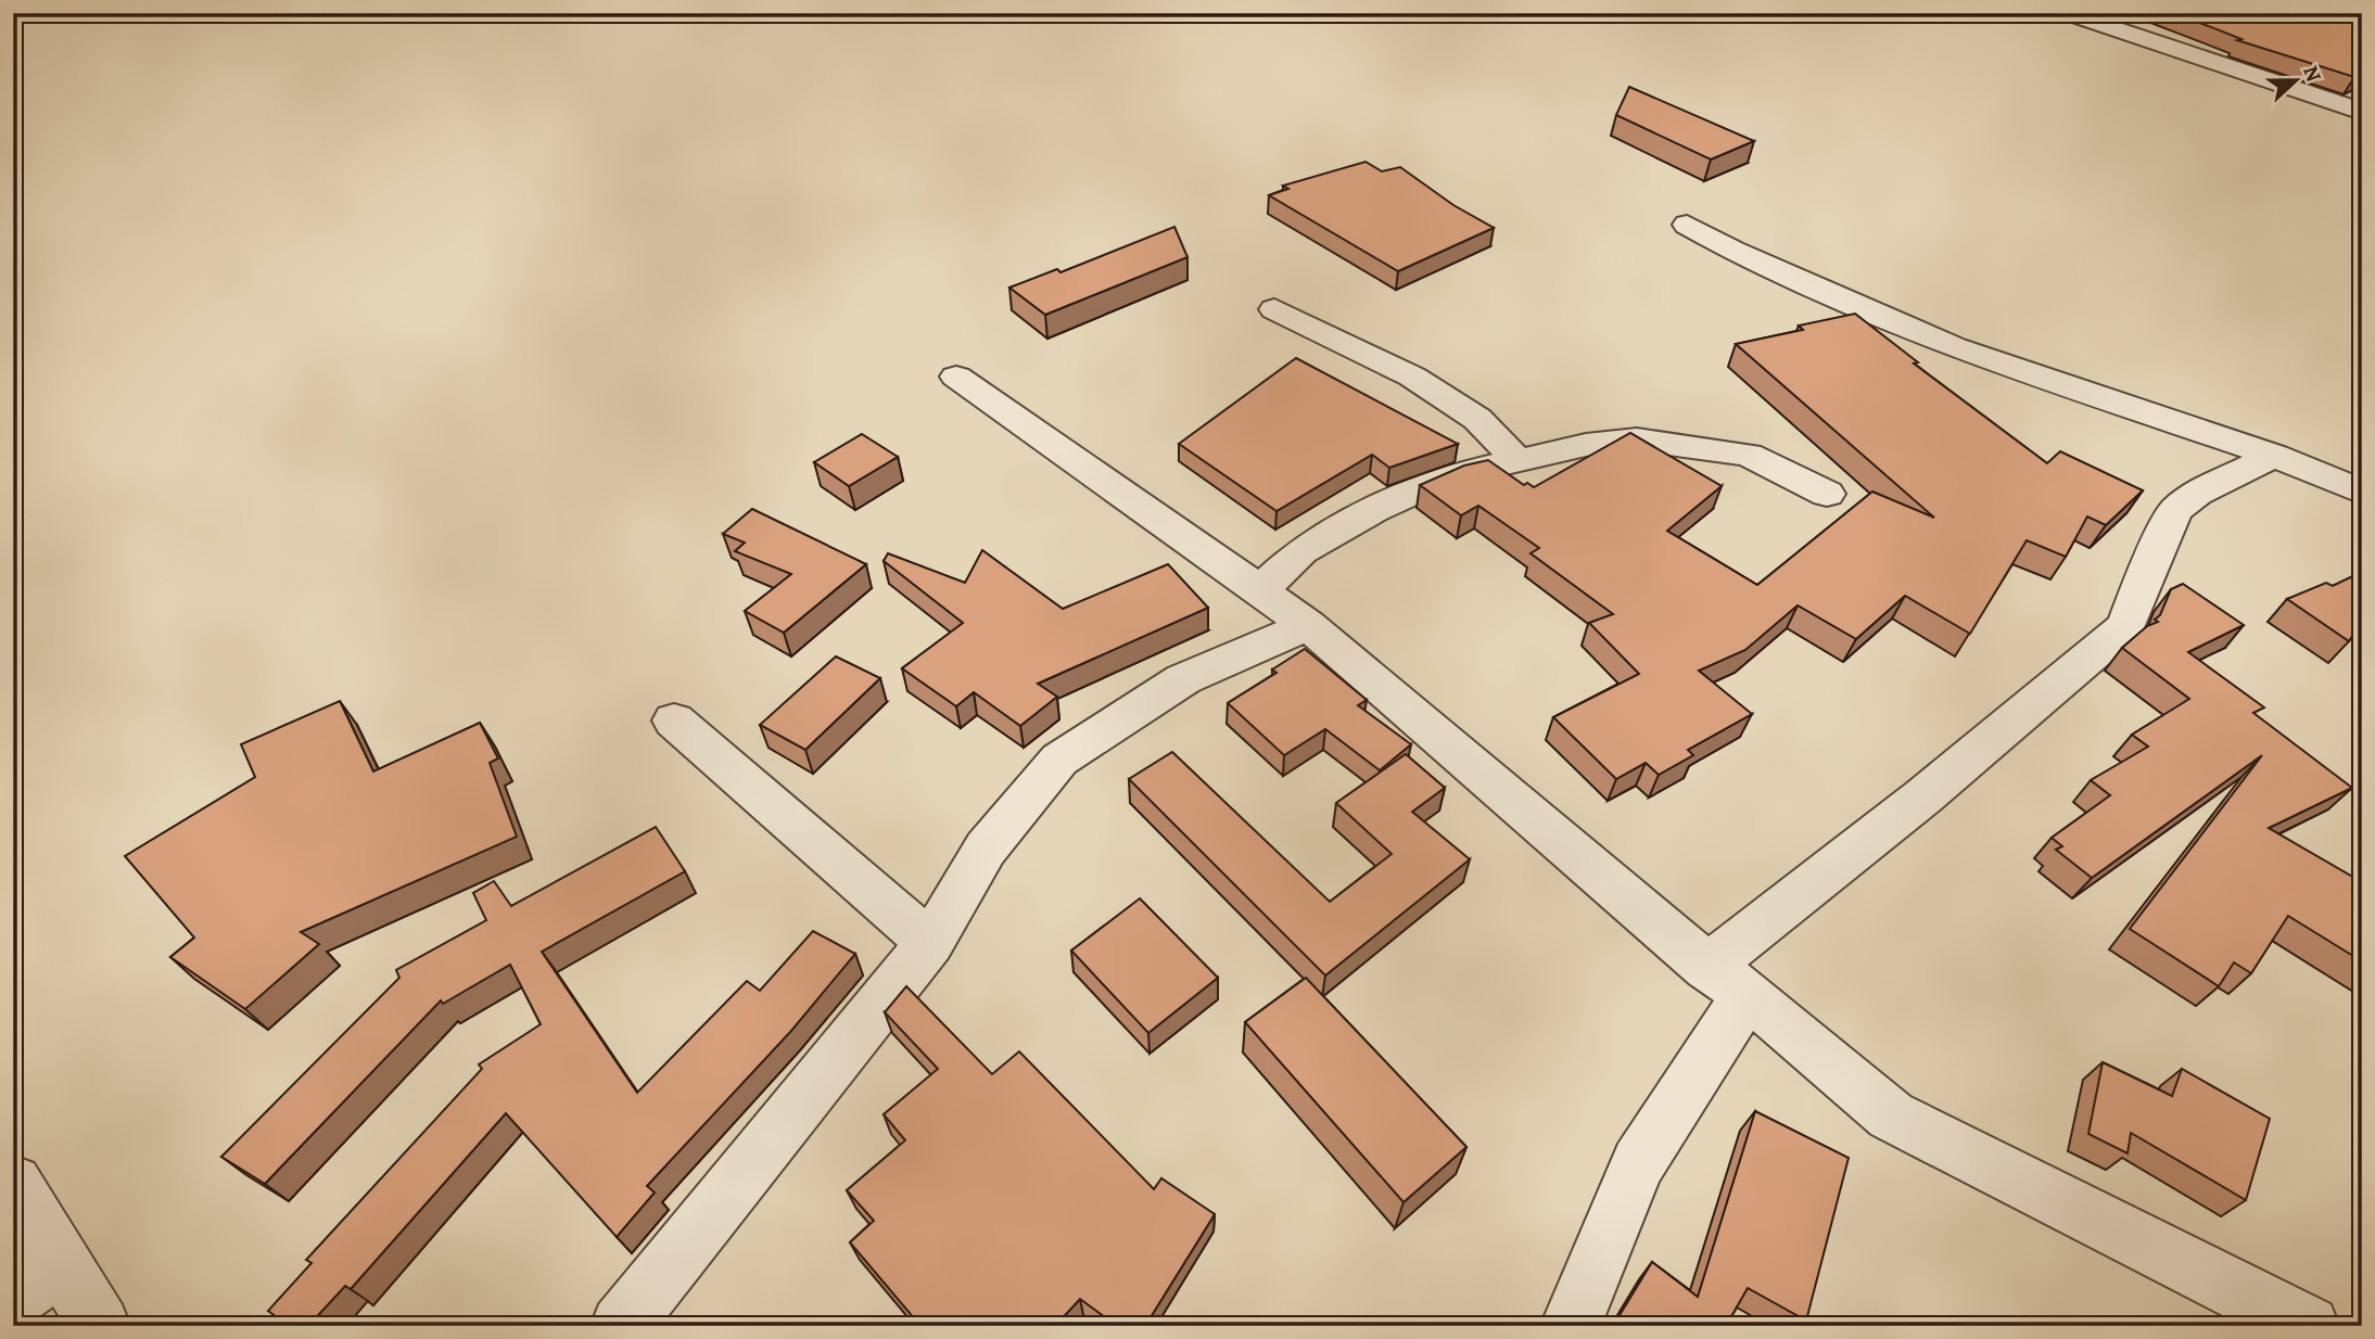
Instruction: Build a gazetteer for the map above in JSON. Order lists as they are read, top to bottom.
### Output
{
  "north": "right"
}
